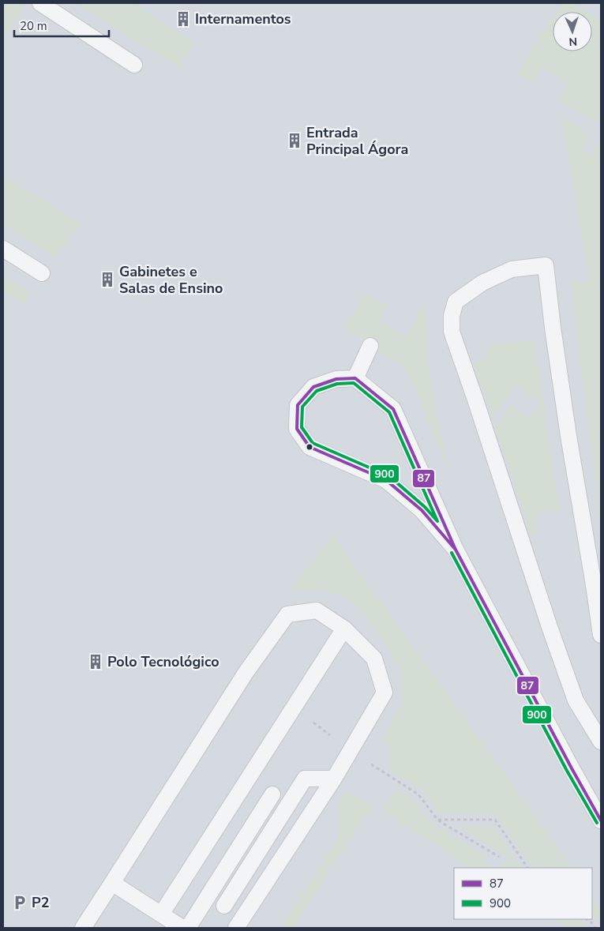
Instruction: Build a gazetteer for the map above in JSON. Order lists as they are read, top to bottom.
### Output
{
  "places": {
    "building": [
      "Internamentos",
      "Entrada Principal Ágora",
      "Gabinetes e Salas de Ensino",
      "Polo Tecnológico"
    ],
    "parking": ["P2"]
  },
  "lines": ["transit line 87", "transit line 900"],
  "legend": ["87", "900"],
  "scale_bar": "20 m",
  "north": "bottom"
}
